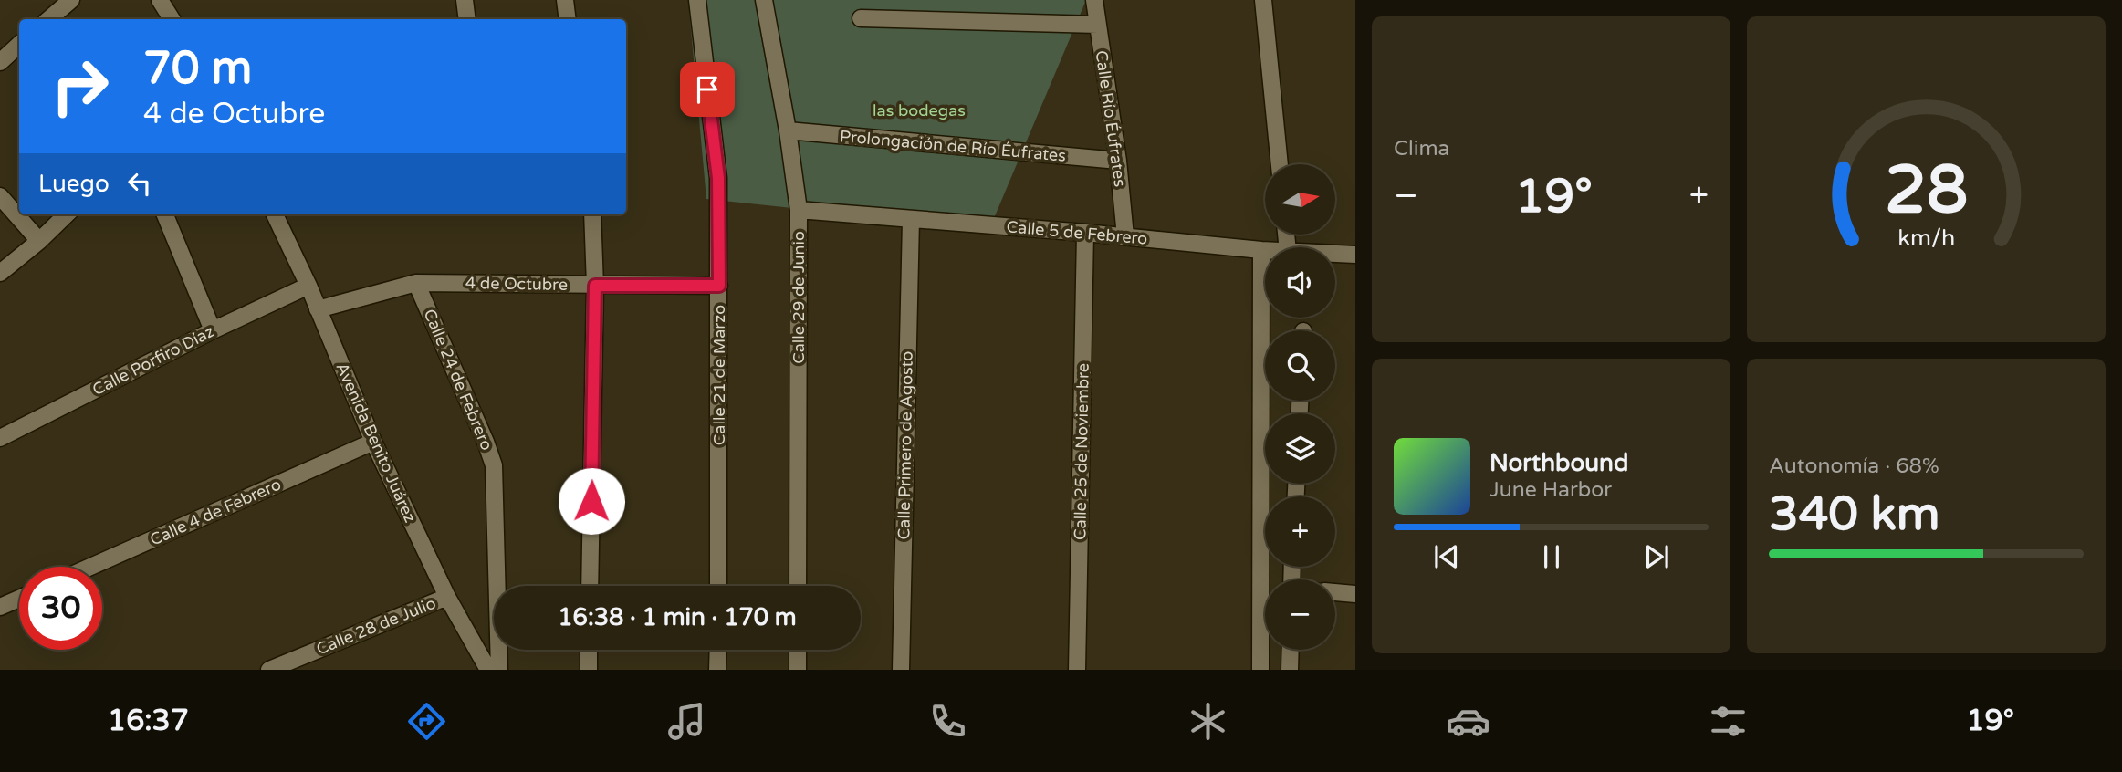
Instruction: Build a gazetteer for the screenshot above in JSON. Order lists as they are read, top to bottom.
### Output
{
  "streets": {
    "street": [
      "Calle Río Éufrates",
      "Prolongación de Río Éufrates",
      "Calle 5 de Febrero",
      "4 de Octubre",
      "Calle 29 de Junio",
      "Calle Porfiro Díaz",
      "Calle 21 de Marzo",
      "Calle 24 de Febrero",
      "Avenida Benito Juárez",
      "Calle Primero de Agosto",
      "Calle 25 de Noviembre",
      "Calle 4 de Febrero",
      "Calle 28 de Julio"
    ]
  },
  "crossings": [
    ["Calle Río Éufrates", "Prolongación de Río Éufrates"],
    ["Calle Río Éufrates", "Calle 5 de Febrero"],
    ["Prolongación de Río Éufrates", "Calle 29 de Junio"],
    ["Calle 5 de Febrero", "Calle 29 de Junio"],
    ["Calle 5 de Febrero", "Calle Primero de Agosto"],
    ["Calle 5 de Febrero", "Calle 25 de Noviembre"],
    ["4 de Octubre", "Calle 21 de Marzo"],
    ["4 de Octubre", "Calle 24 de Febrero"],
    ["4 de Octubre", "Avenida Benito Juárez"],
    ["Calle Porfiro Díaz", "Avenida Benito Juárez"],
    ["Avenida Benito Juárez", "Calle 4 de Febrero"],
    ["Avenida Benito Juárez", "Calle 28 de Julio"]
  ],
  "parks": ["las bodegas"],
  "north": "right",
  "page": {
    "tile": [
      "Clima",
      ["Autonomía · 68%", "340 km"]
    ],
    "turn": ["70 m", "4 de Octubre"],
    "then": "Luego",
    "map_buttons": ["+", "−"],
    "heat": ["−", "19°", "+"],
    "song": ["Northbound", "June Harbor"],
    "limit": "30",
    "trip": "16:38 · 1 min · 170 m",
    "tabs": ["16:37", "19°"],
    "gauge": ["28", "km/h"]
  }
}
